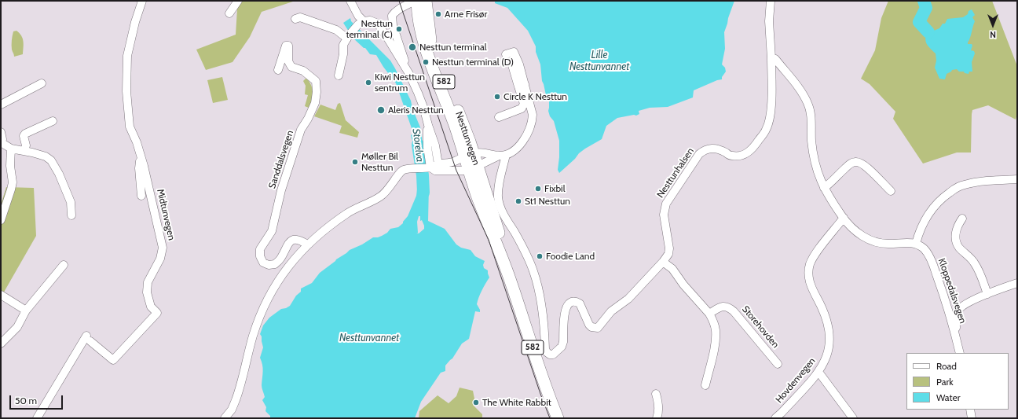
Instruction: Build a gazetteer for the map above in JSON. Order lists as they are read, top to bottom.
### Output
{
  "streets": {
    "main road": ["582", "Nesttunvegen"],
    "street": [
      "Sanddalsvegen",
      "Nesttunhalsen",
      "Midtunvegen",
      "Kloppedalsvegen",
      "Storehovden",
      "Hovdenvegen"
    ]
  },
  "water": ["Lille Nesttunvannet", "Storelva", "Nesttunvannet"],
  "places": [
    "Arne Frisør",
    "Nesttun terminal (C)",
    "Nesttun terminal",
    "Nesttun terminal (D)",
    "Kiwi Nesttun sentrum",
    "Circle K Nesttun",
    "Aleris Nesttun",
    "Møller Bil Nesttun",
    "Fixbil",
    "St1 Nesttun",
    "Foodie Land",
    "The White Rabbit"
  ],
  "legend": ["Road", "Park", "Water"],
  "scale_bar": "50 m",
  "north": "bottom"
}
